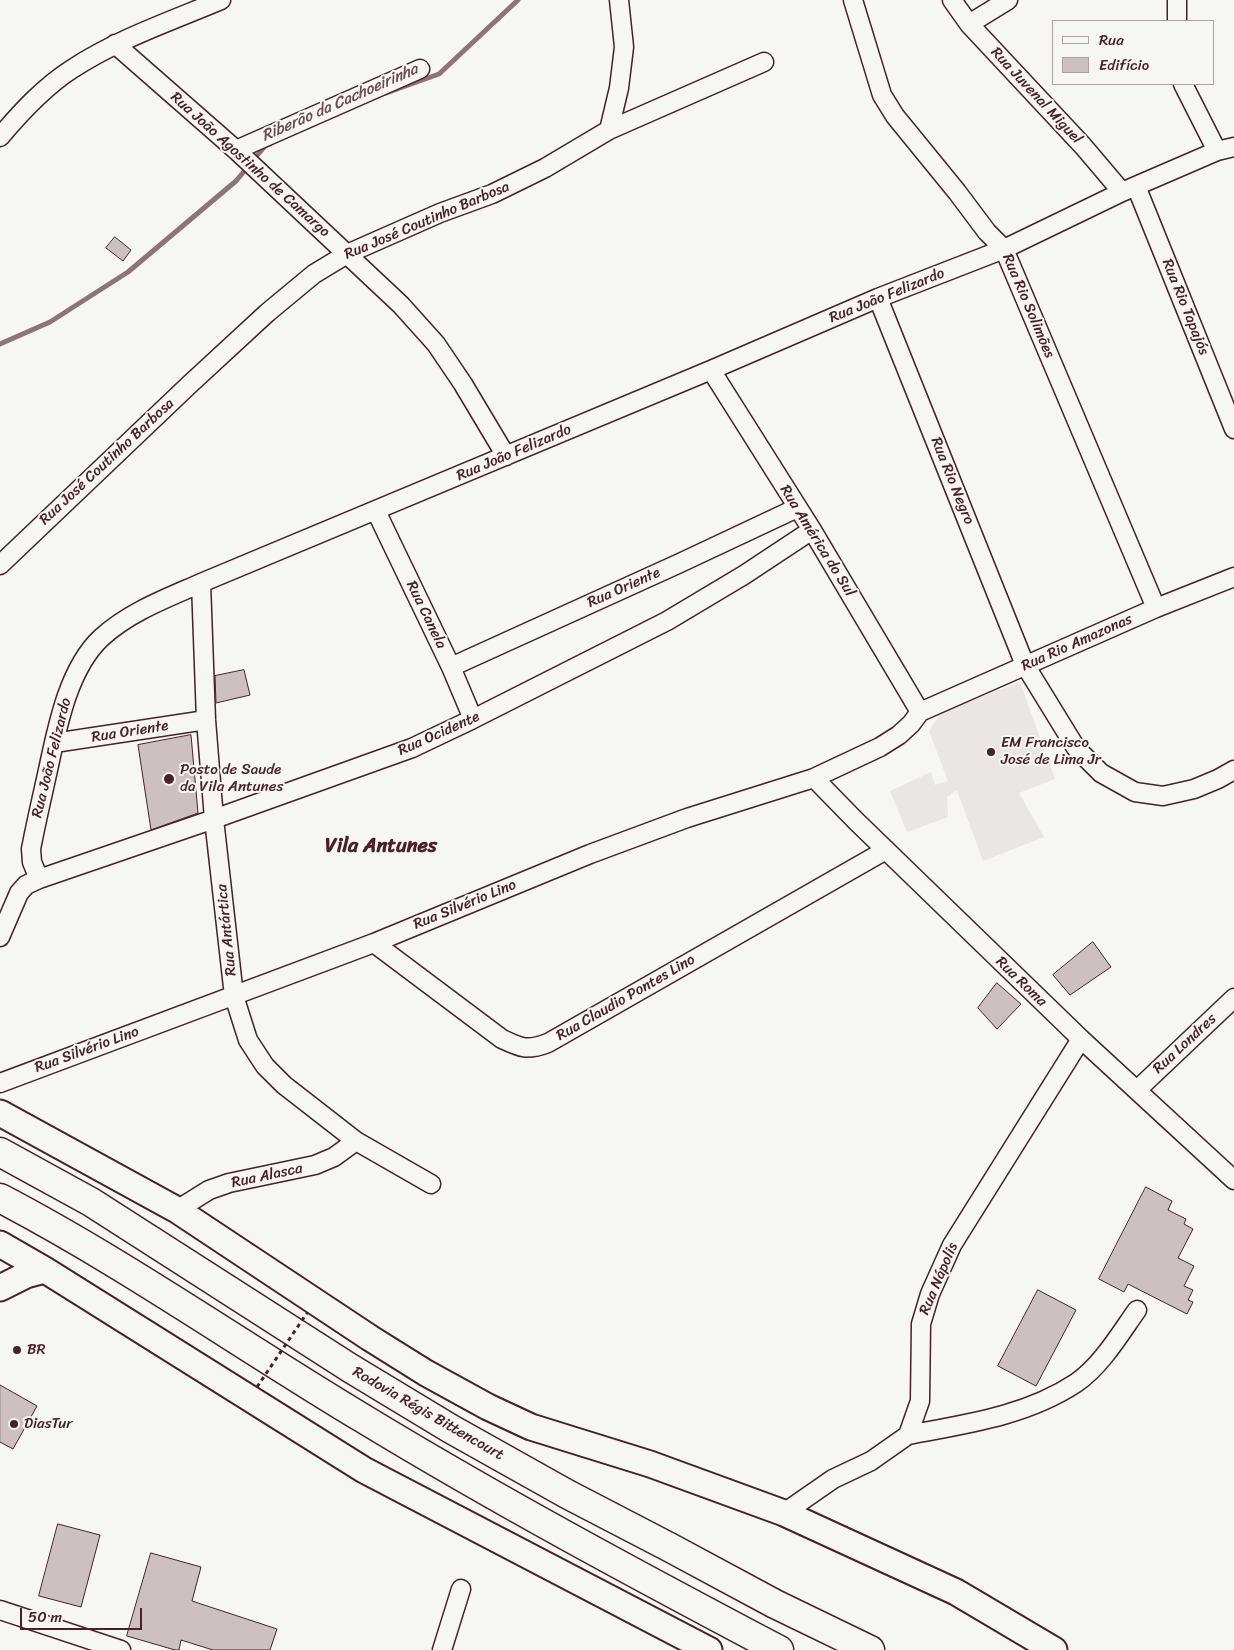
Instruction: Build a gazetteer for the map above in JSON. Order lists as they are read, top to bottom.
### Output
{
  "streets": {
    "highway": ["Rodovia Régis Bittencourt"],
    "street": [
      "Rua Juvenal Miguel",
      "Rua João Agostinho de Camargo",
      "Rua José Coutinho Barbosa",
      "Rua João Felizardo",
      "Rua Rio Solimões",
      "Rua Rio Tapajós",
      "Rua Rio Negro",
      "Rua América do Sul",
      "Rua Oriente",
      "Rua Canela",
      "Rua Rio Amazonas",
      "Rua Ocidente",
      "Rua Silvério Lino",
      "Rua Antártica",
      "Rua Roma",
      "Rua Claudio Pontes Lino",
      "Rua Londres",
      "Rua Alasca",
      "Rua Nápolis"
    ]
  },
  "crossings": [
    ["Rua Juvenal Miguel", "Rua João Felizardo"],
    ["Rua Juvenal Miguel", "Rua Rio Tapajós"],
    ["Rua João Agostinho de Camargo", "Rua José Coutinho Barbosa"],
    ["Rua João Agostinho de Camargo", "Rua João Felizardo"],
    ["Rua João Felizardo", "Rua Rio Solimões"],
    ["Rua João Felizardo", "Rua Rio Tapajós"],
    ["Rua João Felizardo", "Rua Rio Negro"],
    ["Rua João Felizardo", "Rua América do Sul"],
    ["Rua João Felizardo", "Rua Oriente"],
    ["Rua João Felizardo", "Rua Canela"],
    ["Rua João Felizardo", "Rua Ocidente"],
    ["Rua João Felizardo", "Rua Antártica"],
    ["Rua Rio Solimões", "Rua Rio Amazonas"],
    ["Rua Rio Negro", "Rua Rio Amazonas"],
    ["Rua América do Sul", "Rua Oriente"],
    ["Rua América do Sul", "Rua Rio Amazonas"],
    ["Rua América do Sul", "Rua Ocidente"],
    ["Rua América do Sul", "Rua Silvério Lino"],
    ["Rua Oriente", "Rua Canela"],
    ["Rua Oriente", "Rua Antártica"],
    ["Rua Canela", "Rua Ocidente"],
    ["Rua Rio Amazonas", "Rua Silvério Lino"],
    ["Rua Ocidente", "Rua Antártica"],
    ["Rua Silvério Lino", "Rua Antártica"],
    ["Rua Silvério Lino", "Rua Roma"],
    ["Rua Silvério Lino", "Rua Claudio Pontes Lino"],
    ["Rua Antártica", "Rua Alasca"],
    ["Rua Roma", "Rua Claudio Pontes Lino"],
    ["Rua Roma", "Rua Londres"],
    ["Rua Roma", "Rua Nápolis"]
  ],
  "districts": ["Vila Antunes"],
  "water": ["Riberão da Cachoeirinha"],
  "places": [
    "EM Francisco José de Lima Jr",
    "Posto de Saude da Vila Antunes",
    "BR",
    "DiasTur"
  ],
  "legend": ["Rua", "Edifício"],
  "scale_bar": "50 m"
}
